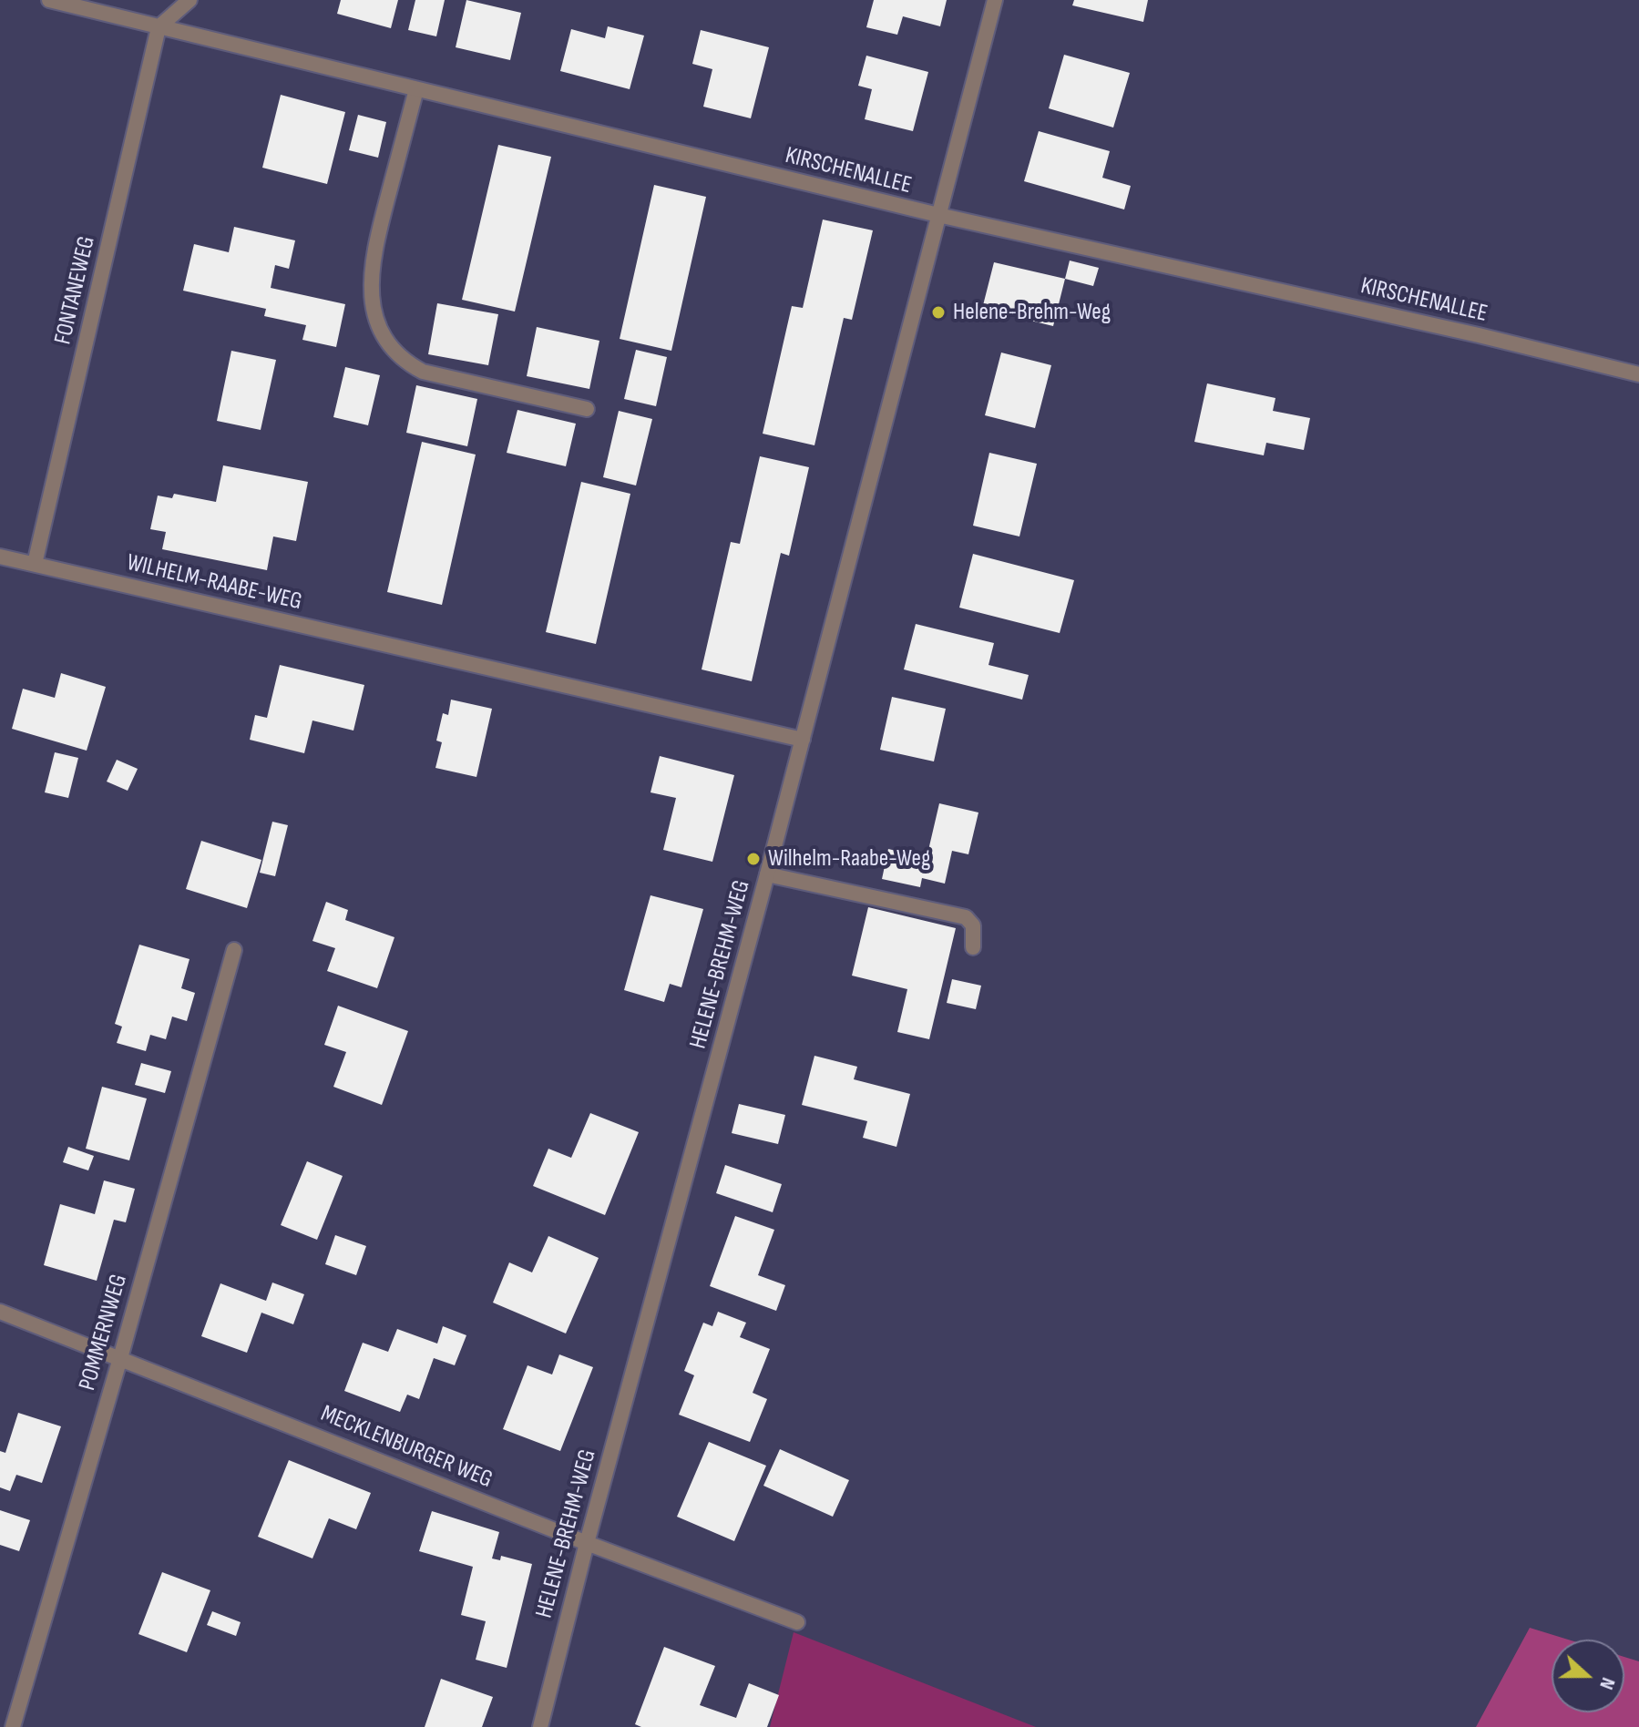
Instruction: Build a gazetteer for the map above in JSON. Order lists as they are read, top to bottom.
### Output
{
  "streets": {
    "street": [
      "KIRSCHENALLEE",
      "FONTANEWEG",
      "WILHELM-RAABE-WEG",
      "HELENE-BREHM-WEG",
      "POMMERNWEG",
      "MECKLENBURGER WEG"
    ]
  },
  "crossings": [
    ["KIRSCHENALLEE", "FONTANEWEG"],
    ["KIRSCHENALLEE", "HELENE-BREHM-WEG"],
    ["FONTANEWEG", "WILHELM-RAABE-WEG"],
    ["WILHELM-RAABE-WEG", "HELENE-BREHM-WEG"],
    ["HELENE-BREHM-WEG", "MECKLENBURGER WEG"],
    ["POMMERNWEG", "MECKLENBURGER WEG"]
  ],
  "places": ["Helene-Brehm-Weg", "Wilhelm-Raabe-Weg"],
  "north": "right"
}
